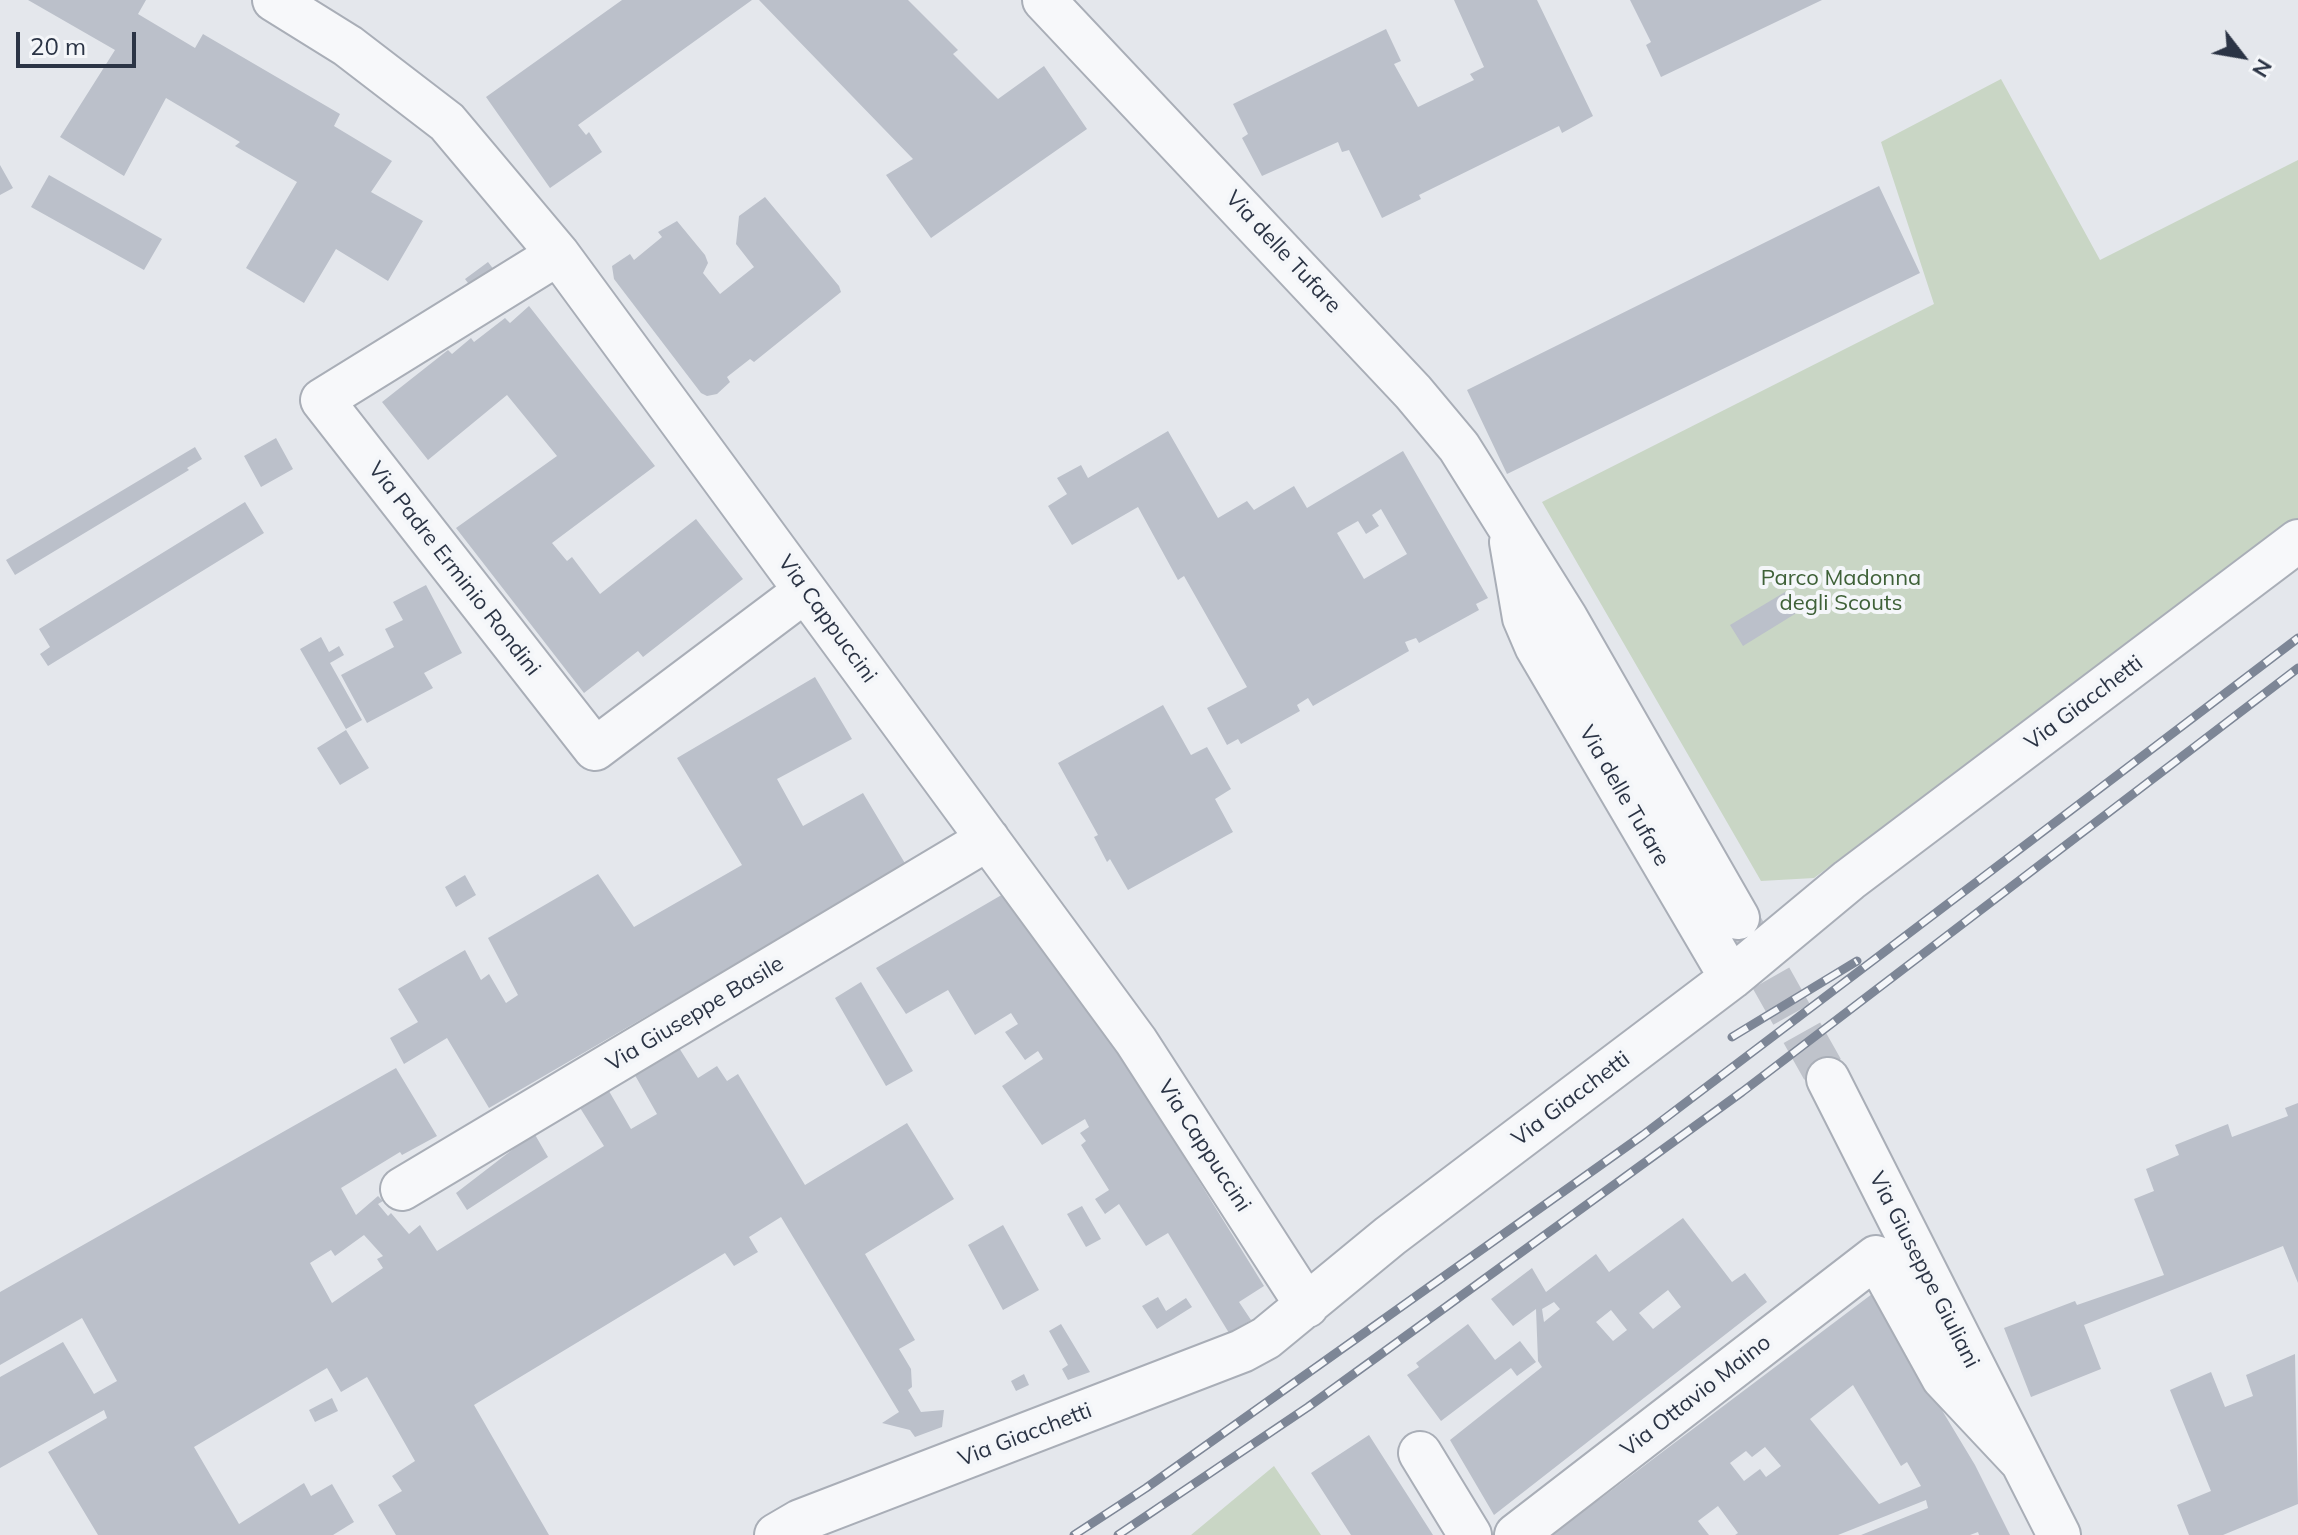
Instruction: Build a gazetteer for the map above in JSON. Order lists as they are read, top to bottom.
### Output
{
  "streets": {
    "street": [
      "Via delle Tufare",
      "Via Padre Erminio Rondini",
      "Via Cappuccini",
      "Via Giacchetti",
      "Via Giuseppe Basile",
      "Via Giuseppe Giuliani",
      "Via Ottavio Maino"
    ]
  },
  "crossings": [
    ["Via delle Tufare", "Via Giacchetti"],
    ["Via Padre Erminio Rondini", "Via Cappuccini"],
    ["Via Cappuccini", "Via Giacchetti"],
    ["Via Cappuccini", "Via Giuseppe Basile"],
    ["Via Giuseppe Giuliani", "Via Ottavio Maino"]
  ],
  "parks": ["Parco Madonna degli Scouts"],
  "scale_bar": "20 m",
  "north": "bottom right"
}
